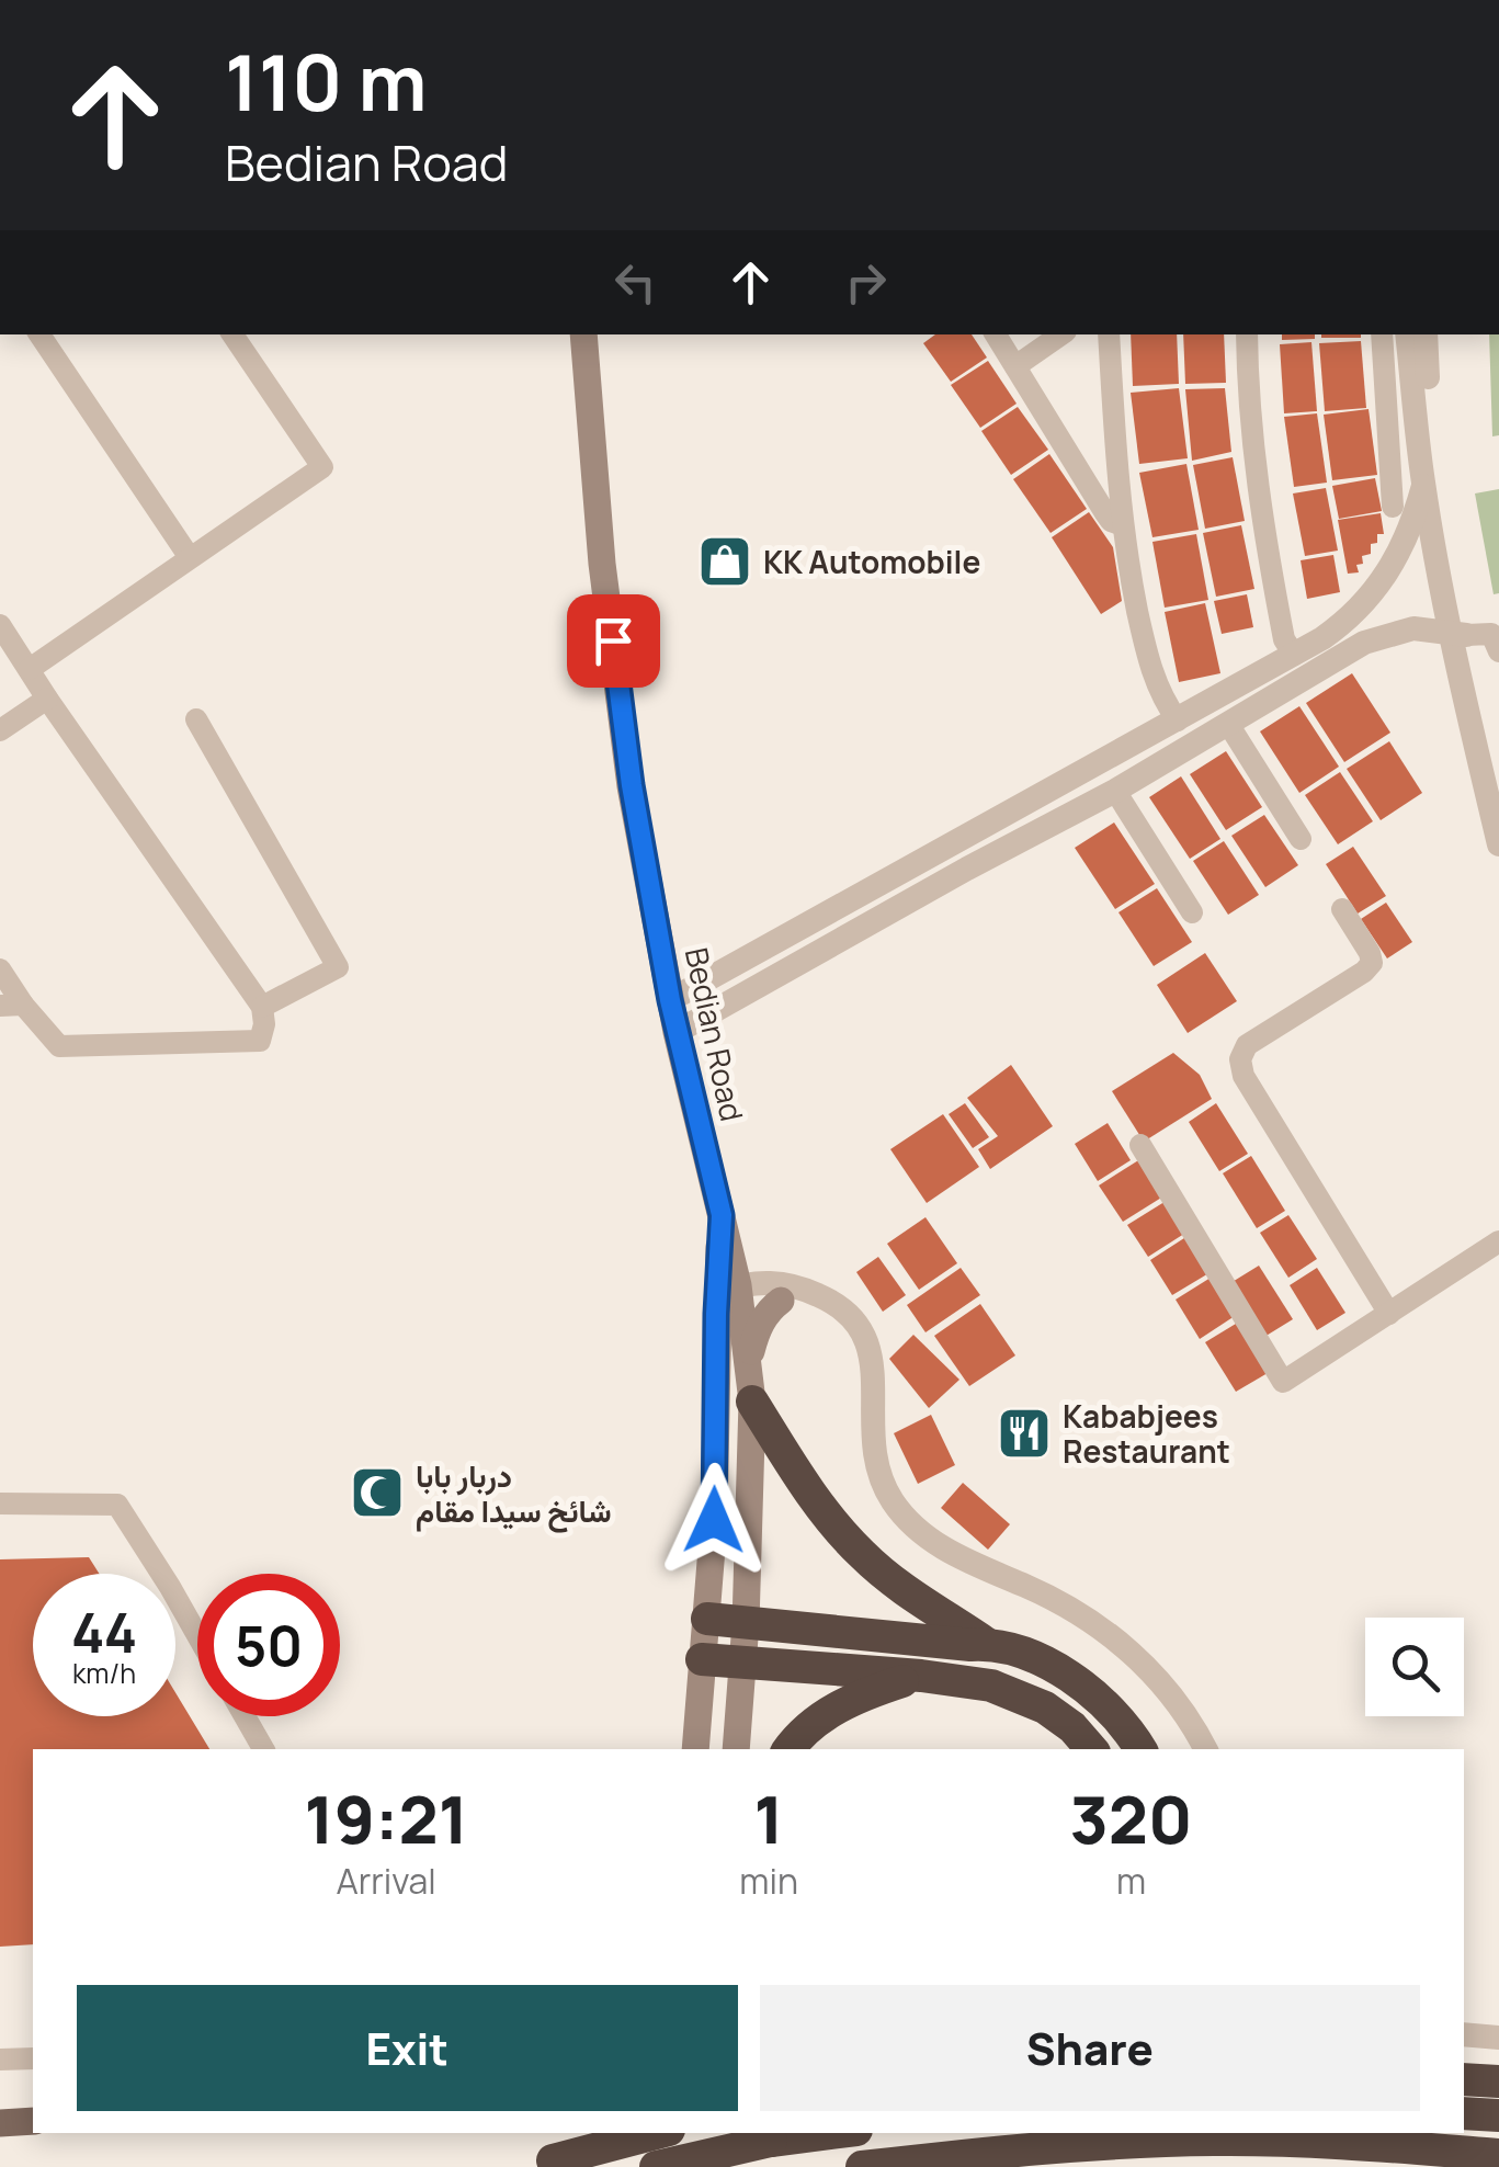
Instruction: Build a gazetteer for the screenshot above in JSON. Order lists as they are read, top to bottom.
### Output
{
  "streets": {
    "main road": ["Bedian Road"]
  },
  "places": {
    "shop": ["KK Automobile"],
    "restaurant": ["Kababjees Restaurant"],
    "mosque": ["دربار بابا شائخ سیدا مقام"]
  },
  "page": {
    "turn": ["110 m", "Bedian Road"],
    "speed": "44 km/h",
    "limit": "50",
    "eta": [
      "19:21",
      "Arrival",
      "1",
      "min",
      "320",
      "m"
    ],
    "buttons": ["Exit", "Share"]
  }
}
